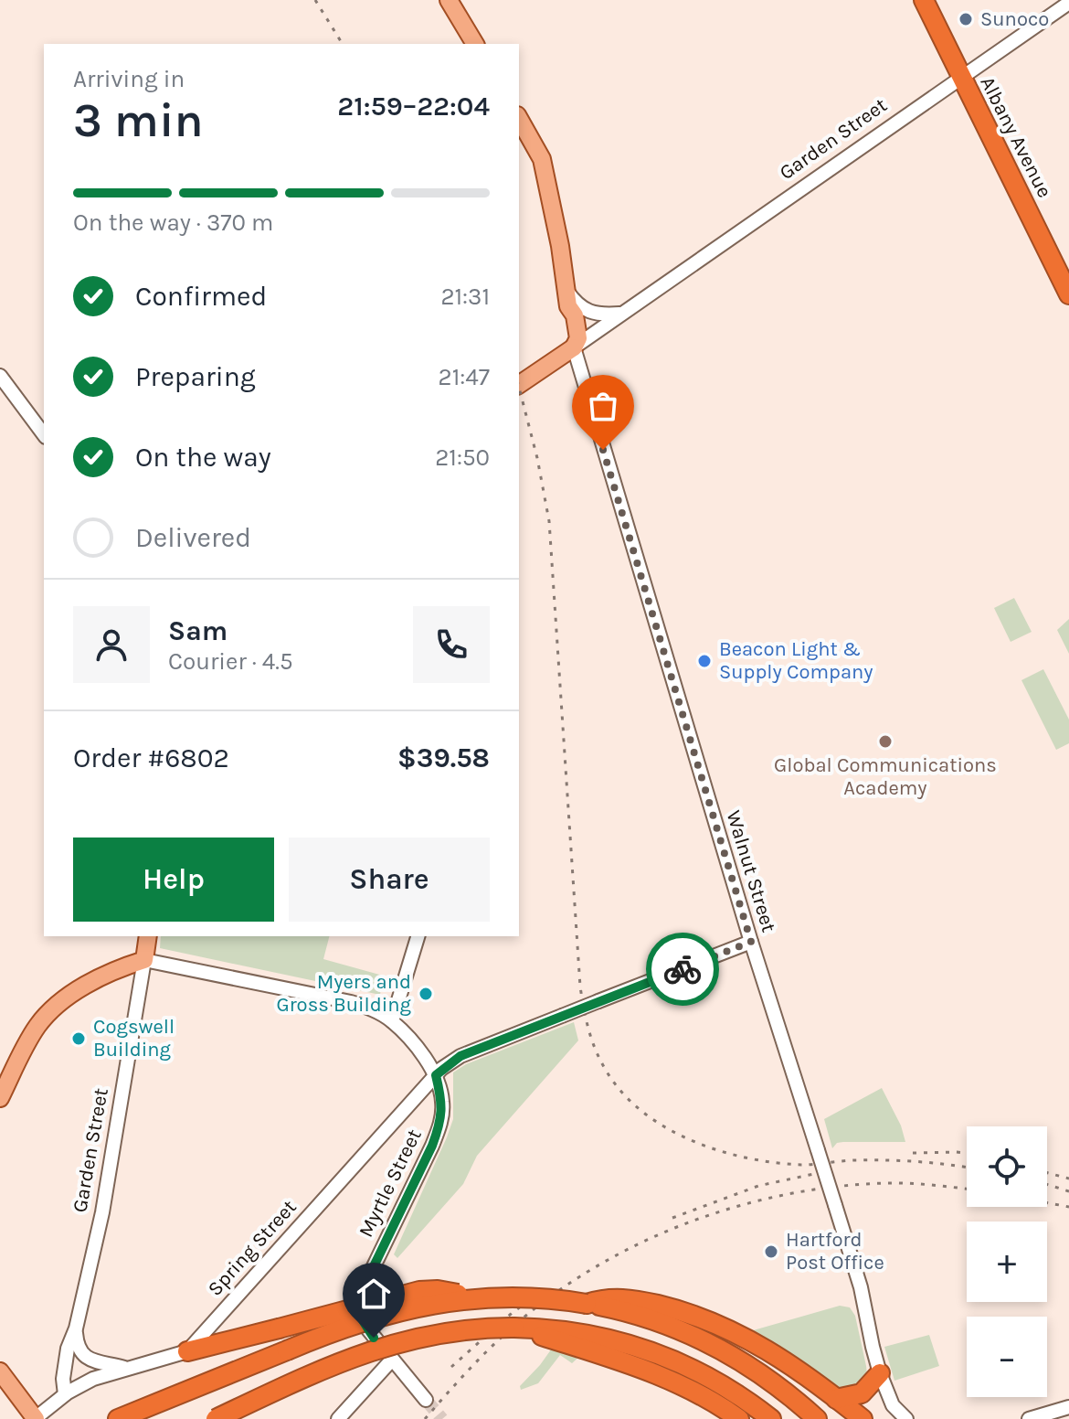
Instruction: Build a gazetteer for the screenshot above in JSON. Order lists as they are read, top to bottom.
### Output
{
  "streets": {
    "highway": ["Albany Avenue"],
    "main road": ["Garden Street"],
    "street": ["Walnut Street", "Myrtle Street", "Spring Street"]
  },
  "crossings": [
    ["Albany Avenue", "Garden Street"],
    ["Garden Street", "Walnut Street"],
    ["Garden Street", "Myrtle Street"],
    ["Walnut Street", "Spring Street"],
    ["Myrtle Street", "Spring Street"]
  ],
  "places": [
    "Sunoco",
    "Beacon Light & Supply Company",
    "Global Communications Academy",
    "Myers and Gross Building",
    "Cogswell Building",
    "Hartford Post Office"
  ],
  "page": {
    "heading": ["3 min", "Arriving in", "21:59–22:04"],
    "panel": [
      "Sam",
      "Courier · 4.5",
      "Order #6802",
      "$39.58"
    ],
    "bar": "On the way · 370 m",
    "list": [
      ["Confirmed", "21:31"],
      ["Preparing", "21:47"],
      ["On the way", "21:50"],
      "Delivered"
    ],
    "buttons": ["Help", "Share"],
    "map_buttons": ["+", "−"]
  }
}
